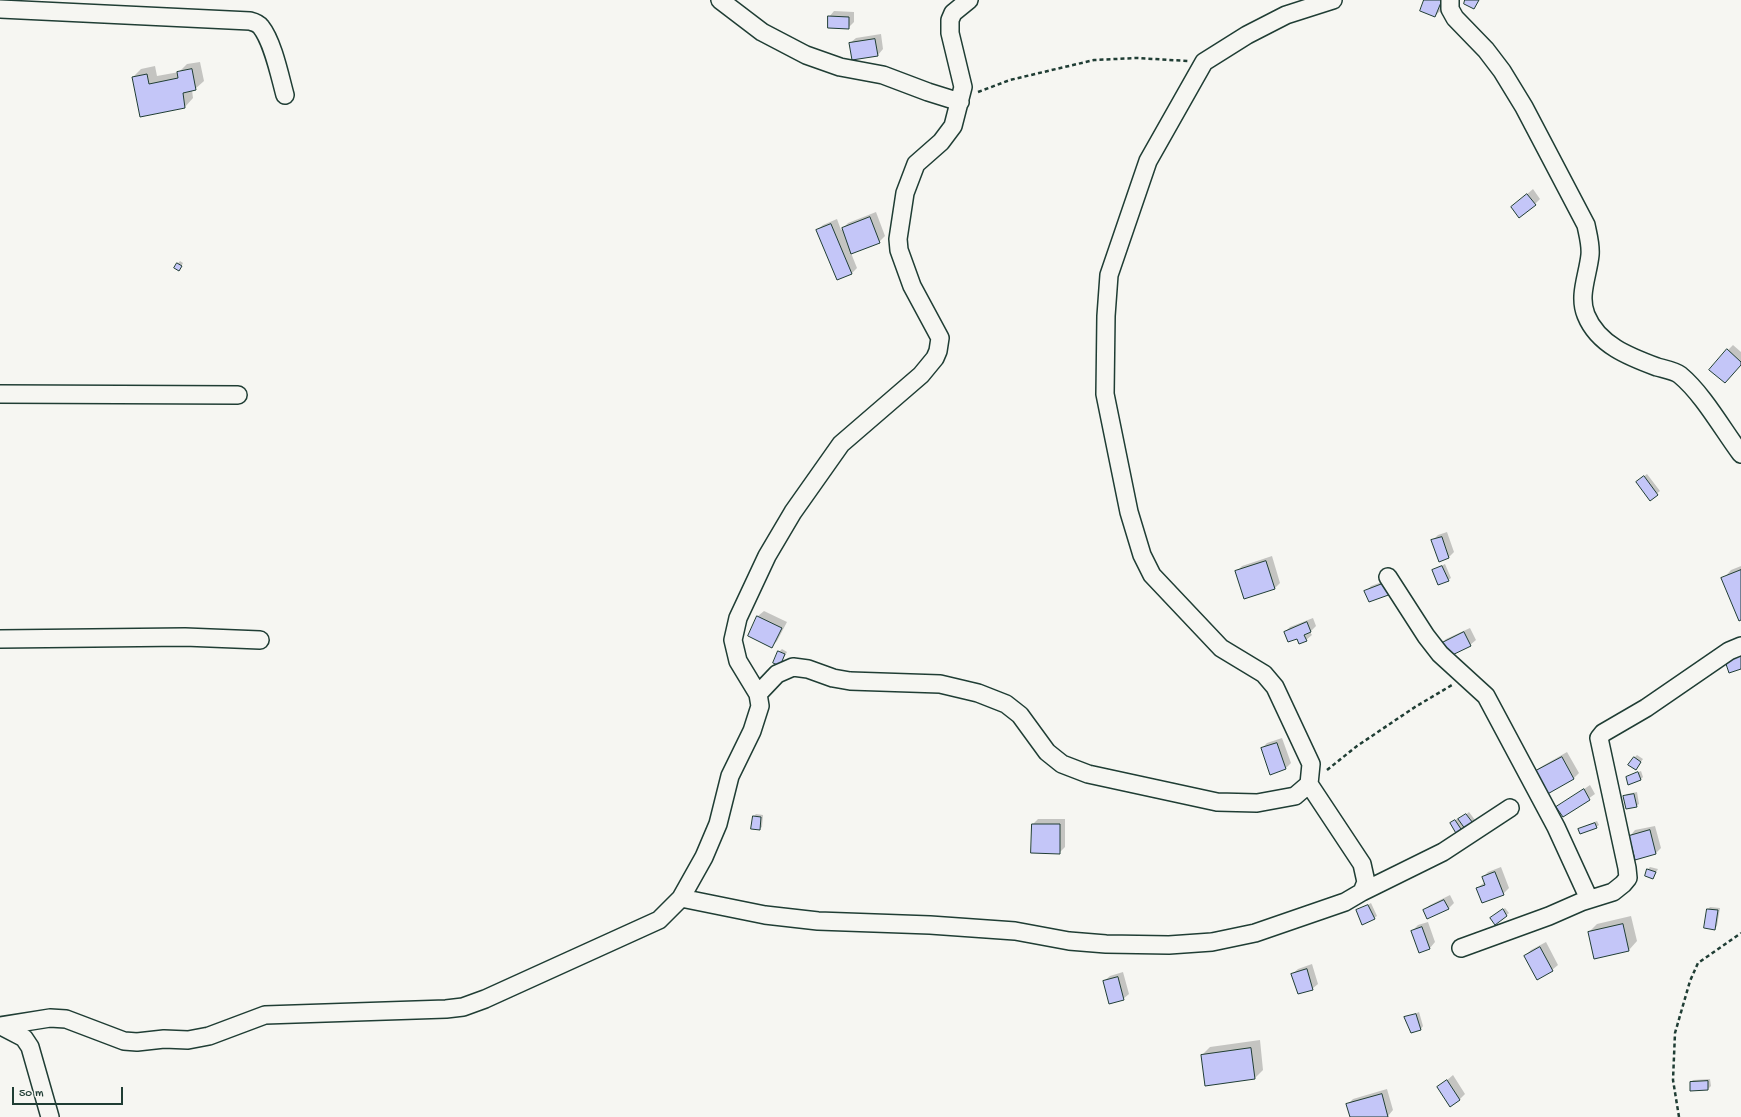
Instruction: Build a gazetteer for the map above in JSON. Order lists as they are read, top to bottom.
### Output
{
  "scale_bar": "50 m"
}
